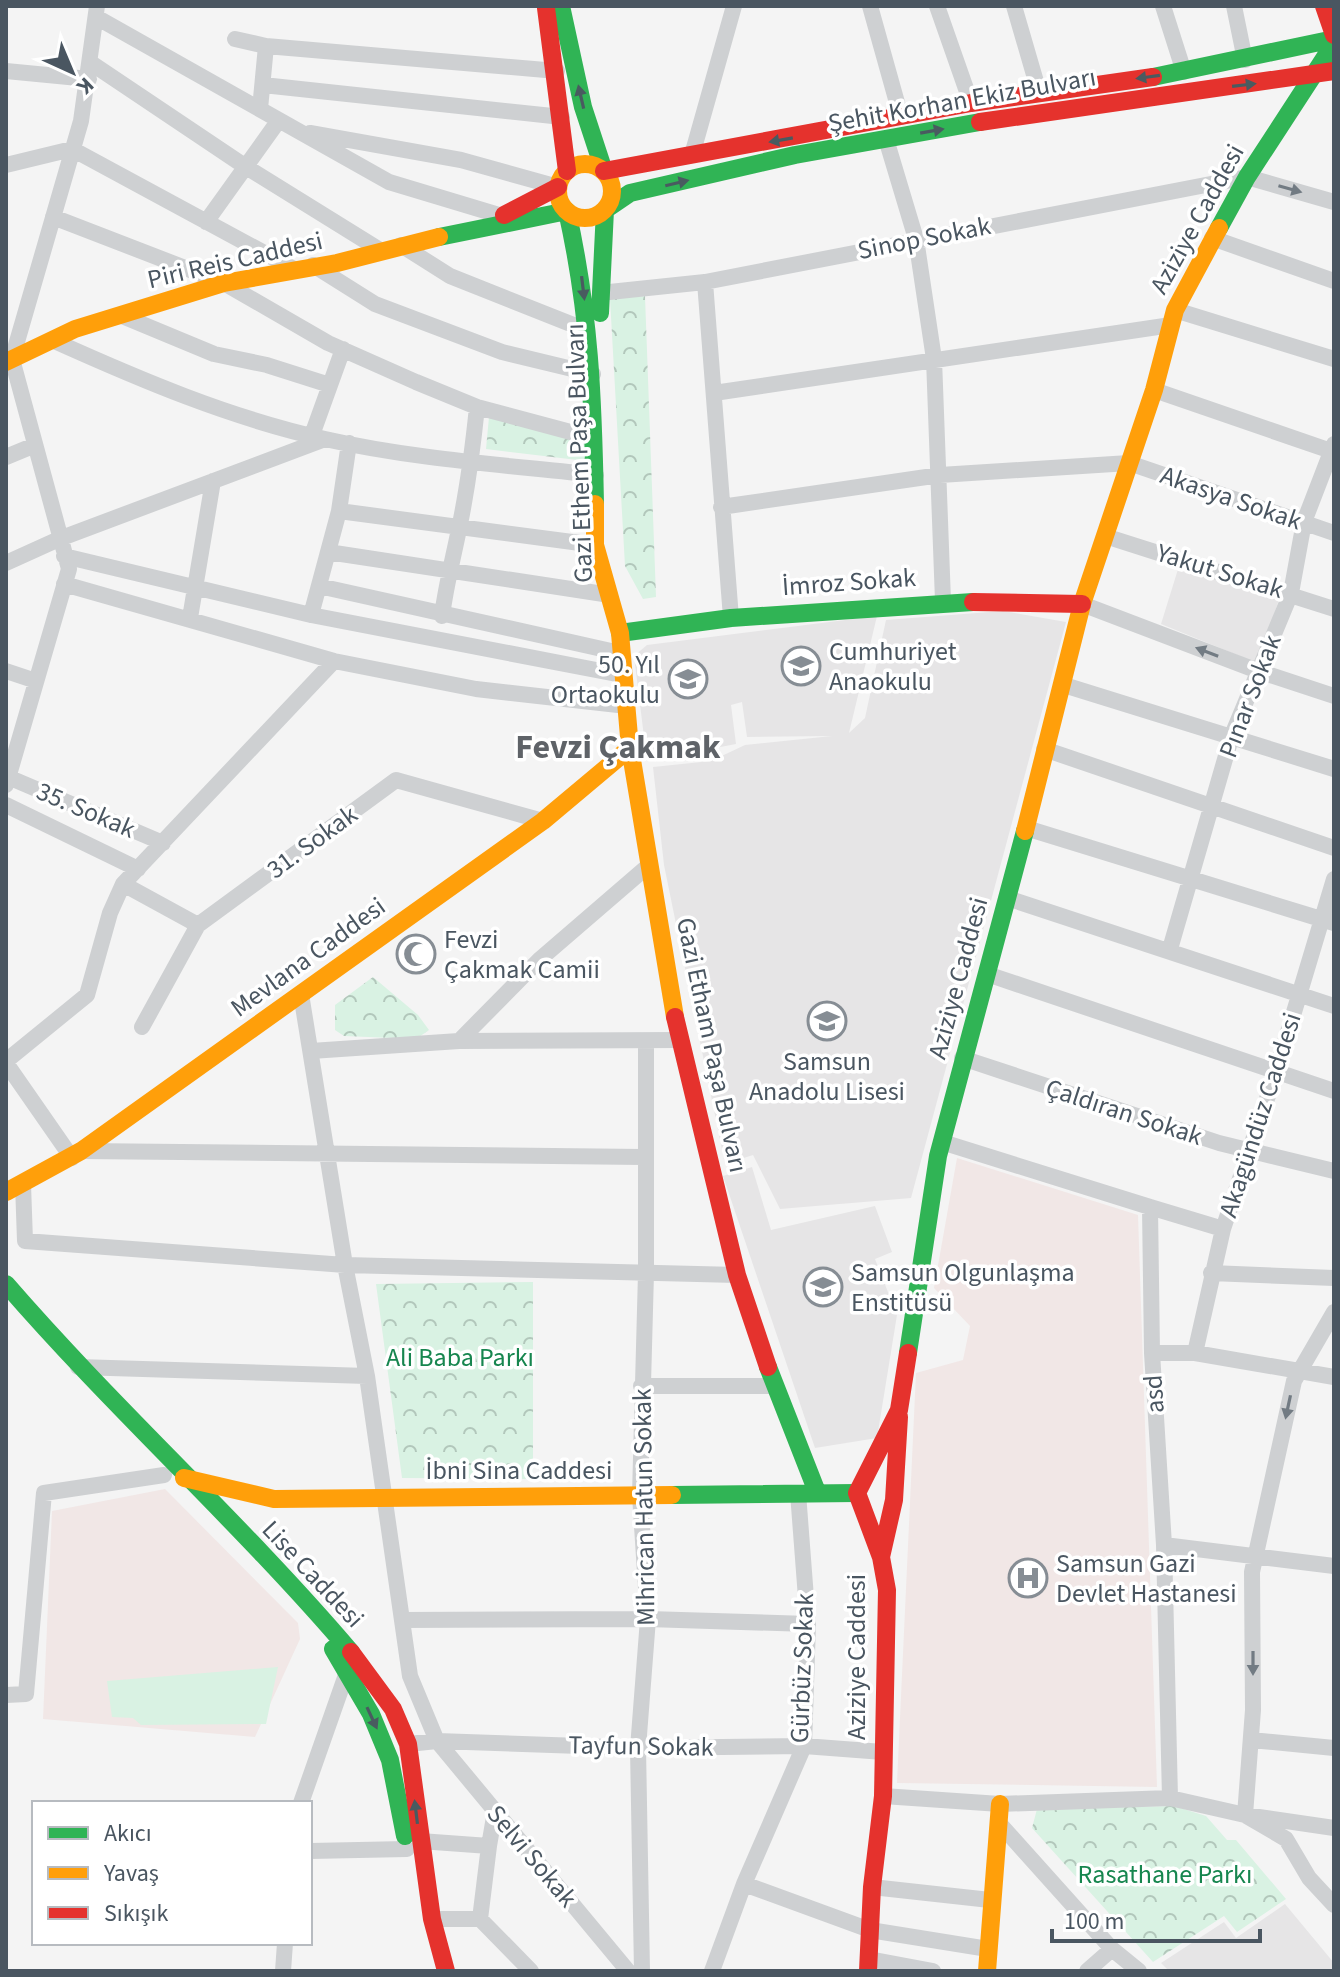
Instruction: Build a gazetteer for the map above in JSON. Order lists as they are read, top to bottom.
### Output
{
  "streets": {
    "main road": [
      "Şehit Korhan Ekiz Bulvarı",
      "Aziziye Caddesi",
      "Piri Reis Caddesi",
      "Gazi Ethem Paşa Bulvarı",
      "İmroz Sokak",
      "Mevlana Caddesi",
      "Gazi Etham Paşa Bulvarı",
      "İbni Sina Caddesi",
      "Lise Caddesi"
    ],
    "street": [
      "Sinop Sokak",
      "Akasya Sokak",
      "Yakut Sokak",
      "Pınar Sokak",
      "35. Sokak",
      "31. Sokak",
      "Çaldıran Sokak",
      "Akagündüz Caddesi",
      "asd",
      "Mihrican Hatun Sokak",
      "Gürbüz Sokak",
      "Tayfun Sokak",
      "Selvi Sokak"
    ]
  },
  "crossings": [
    ["Şehit Korhan Ekiz Bulvarı", "Aziziye Caddesi"],
    ["Şehit Korhan Ekiz Bulvarı", "Piri Reis Caddesi"],
    ["Şehit Korhan Ekiz Bulvarı", "Gazi Ethem Paşa Bulvarı"],
    ["Aziziye Caddesi", "Sinop Sokak"],
    ["Aziziye Caddesi", "Akasya Sokak"],
    ["Aziziye Caddesi", "Yakut Sokak"],
    ["Aziziye Caddesi", "İmroz Sokak"],
    ["Aziziye Caddesi", "Çaldıran Sokak"],
    ["Aziziye Caddesi", "İbni Sina Caddesi"],
    ["Aziziye Caddesi", "Tayfun Sokak"],
    ["Sinop Sokak", "Gazi Ethem Paşa Bulvarı"],
    ["Piri Reis Caddesi", "Gazi Ethem Paşa Bulvarı"],
    ["Gazi Ethem Paşa Bulvarı", "Gazi Etham Paşa Bulvarı"],
    ["Akasya Sokak", "Pınar Sokak"],
    ["Yakut Sokak", "Pınar Sokak"],
    ["İmroz Sokak", "Gazi Etham Paşa Bulvarı"],
    ["31. Sokak", "Mevlana Caddesi"],
    ["Mevlana Caddesi", "Gazi Etham Paşa Bulvarı"],
    ["Gazi Etham Paşa Bulvarı", "İbni Sina Caddesi"],
    ["Gazi Etham Paşa Bulvarı", "Gürbüz Sokak"],
    ["Çaldıran Sokak", "Akagündüz Caddesi"],
    ["İbni Sina Caddesi", "Mihrican Hatun Sokak"],
    ["İbni Sina Caddesi", "Lise Caddesi"],
    ["İbni Sina Caddesi", "Gürbüz Sokak"],
    ["Mihrican Hatun Sokak", "Tayfun Sokak"],
    ["Lise Caddesi", "Tayfun Sokak"],
    ["Gürbüz Sokak", "Tayfun Sokak"],
    ["Tayfun Sokak", "Selvi Sokak"]
  ],
  "districts": ["Fevzi Çakmak"],
  "parks": ["Ali Baba Parkı", "Rasathane Parkı"],
  "places": {
    "school or university": [
      "Cumhuriyet Anaokulu",
      "50. Yıl Ortaokulu",
      "Samsun Anadolu Lisesi",
      "Samsun Olgunlaşma Enstitüsü"
    ],
    "mosque": ["Fevzi Çakmak Camii"],
    "hospital": ["Samsun Gazi Devlet Hastanesi"]
  },
  "legend": ["Akıcı", "Yavaş", "Sıkışık"],
  "scale_bar": "100 m",
  "north": "bottom right"
}
